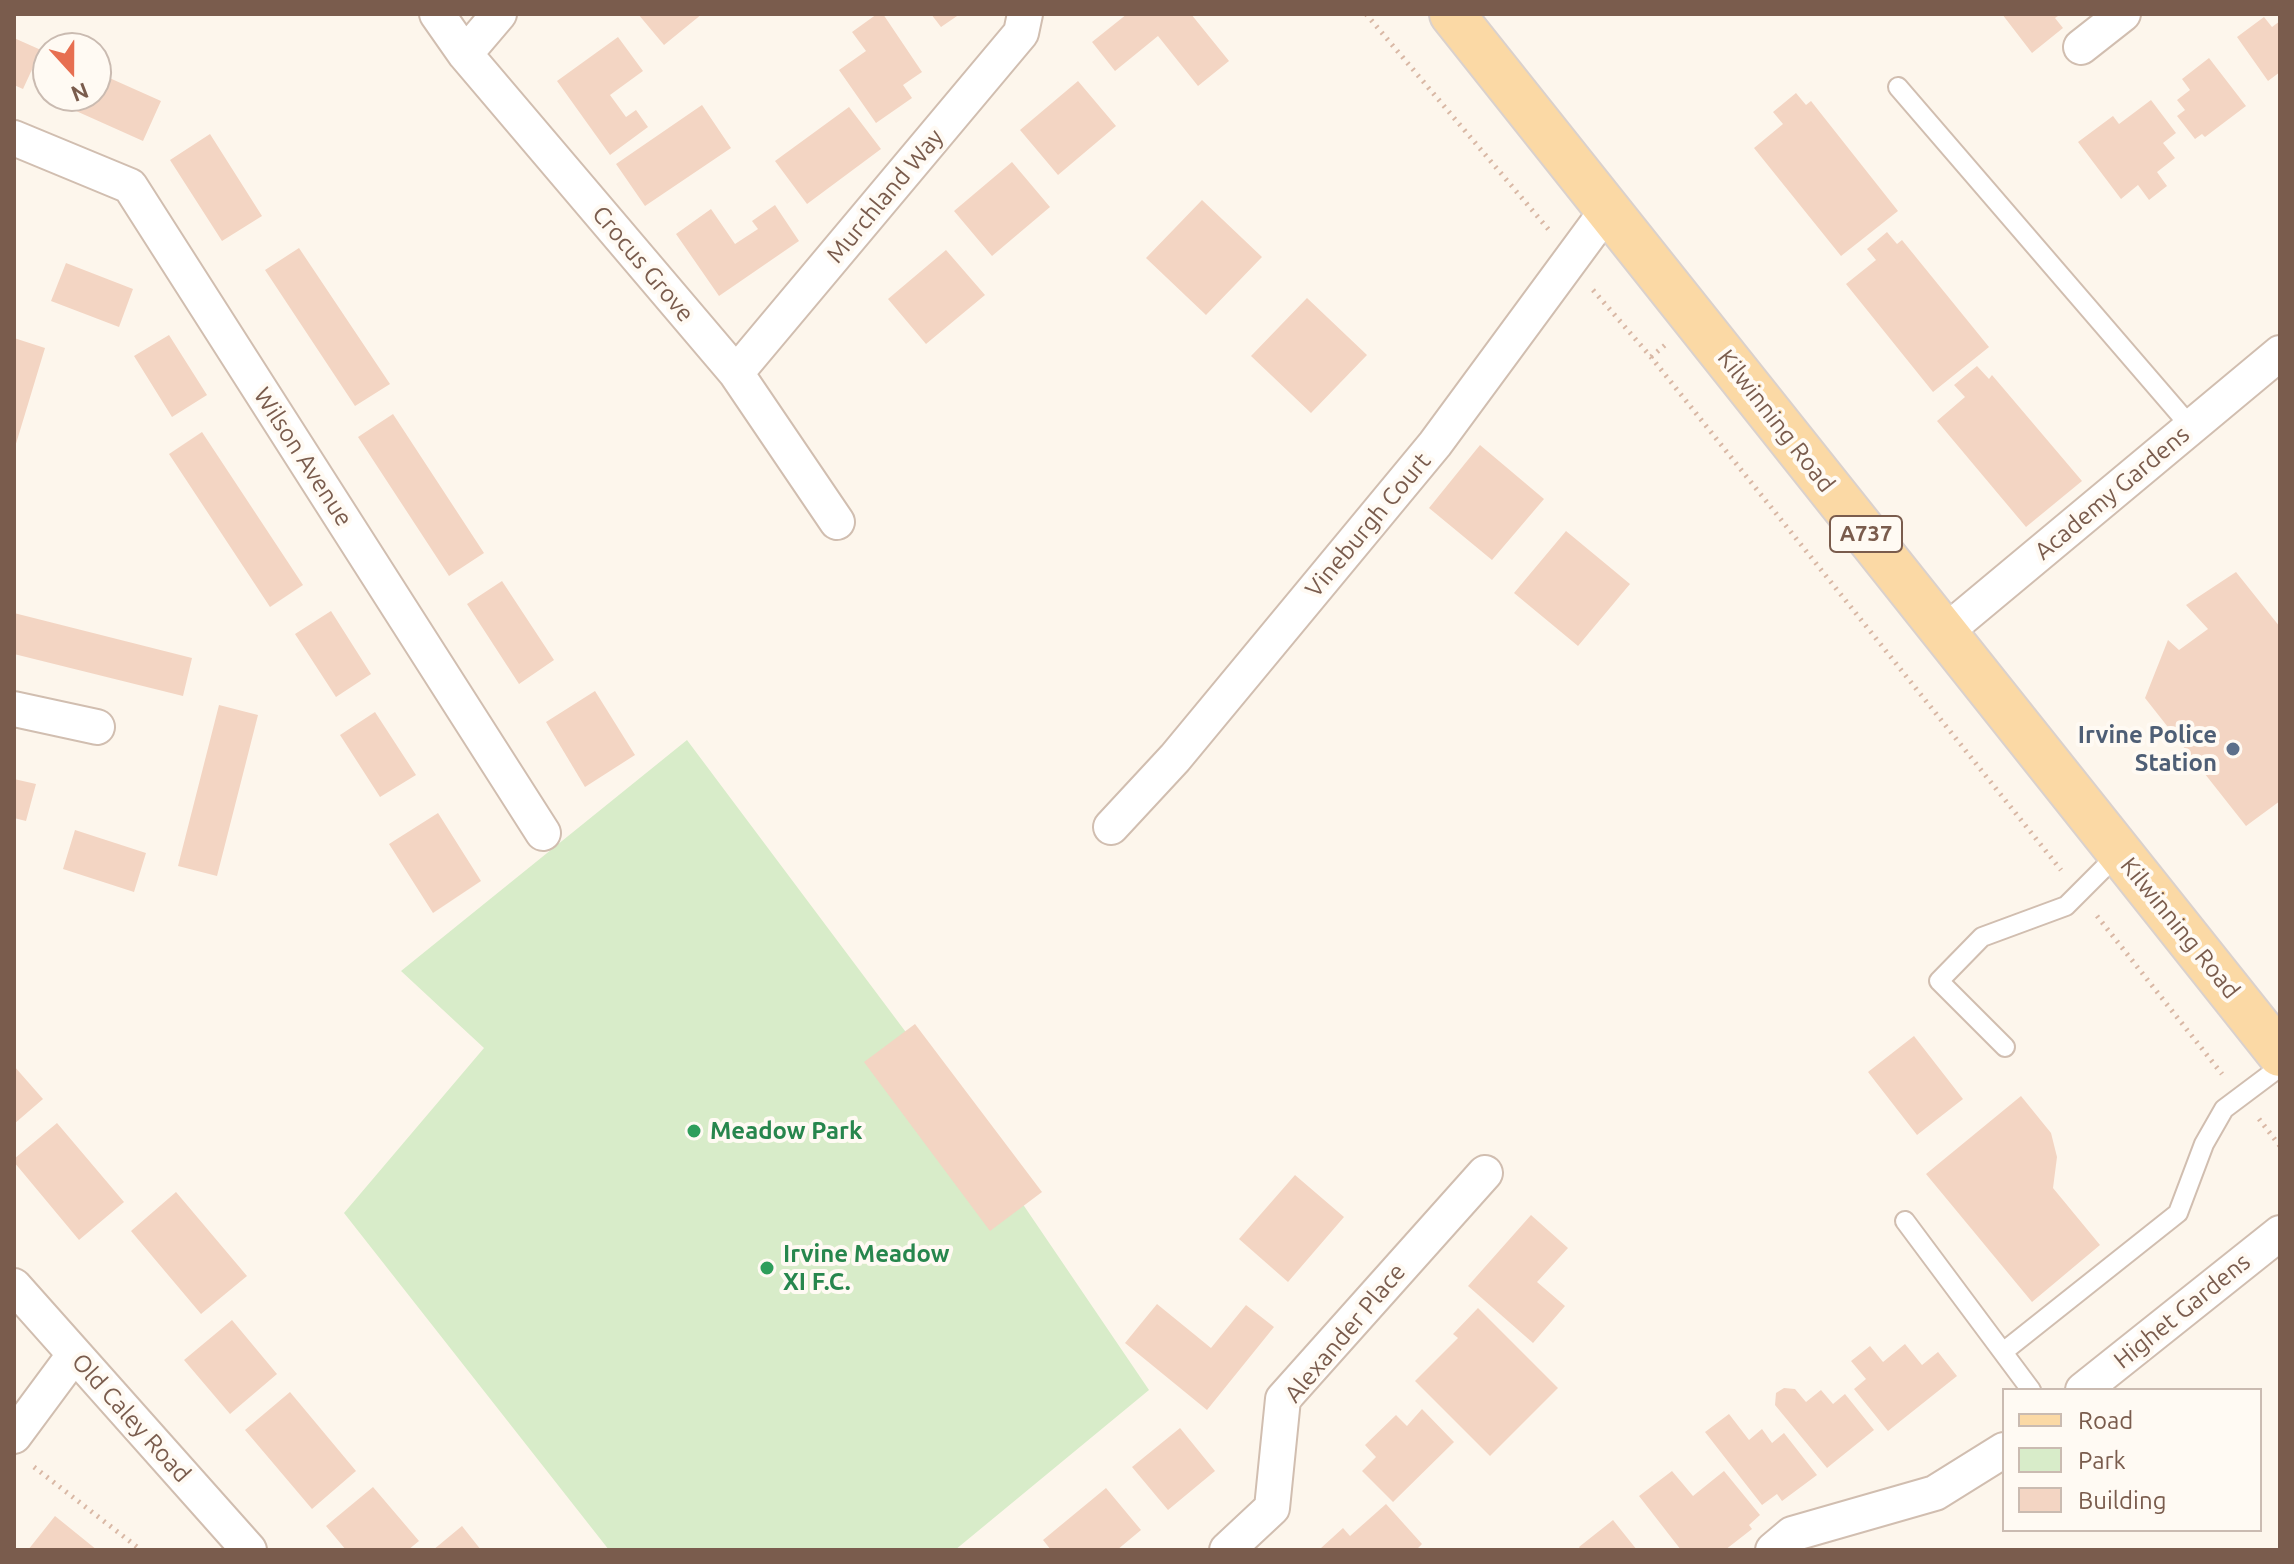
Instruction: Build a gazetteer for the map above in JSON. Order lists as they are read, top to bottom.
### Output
{
  "streets": {
    "main road": ["Kilwinning Road", "A737"],
    "street": [
      "Murchland Way",
      "Crocus Grove",
      "Wilson Avenue",
      "Academy Gardens",
      "Vineburgh Court",
      "Highet Gardens",
      "Alexander Place",
      "Old Caley Road"
    ]
  },
  "crossings": [
    ["Murchland Way", "Crocus Grove"],
    ["Kilwinning Road", "Academy Gardens"],
    ["Kilwinning Road", "Vineburgh Court"]
  ],
  "places": ["Irvine Police Station", "Meadow Park", "Irvine Meadow XI F.C."],
  "legend": ["Road", "Park", "Building"],
  "north": "bottom"
}
